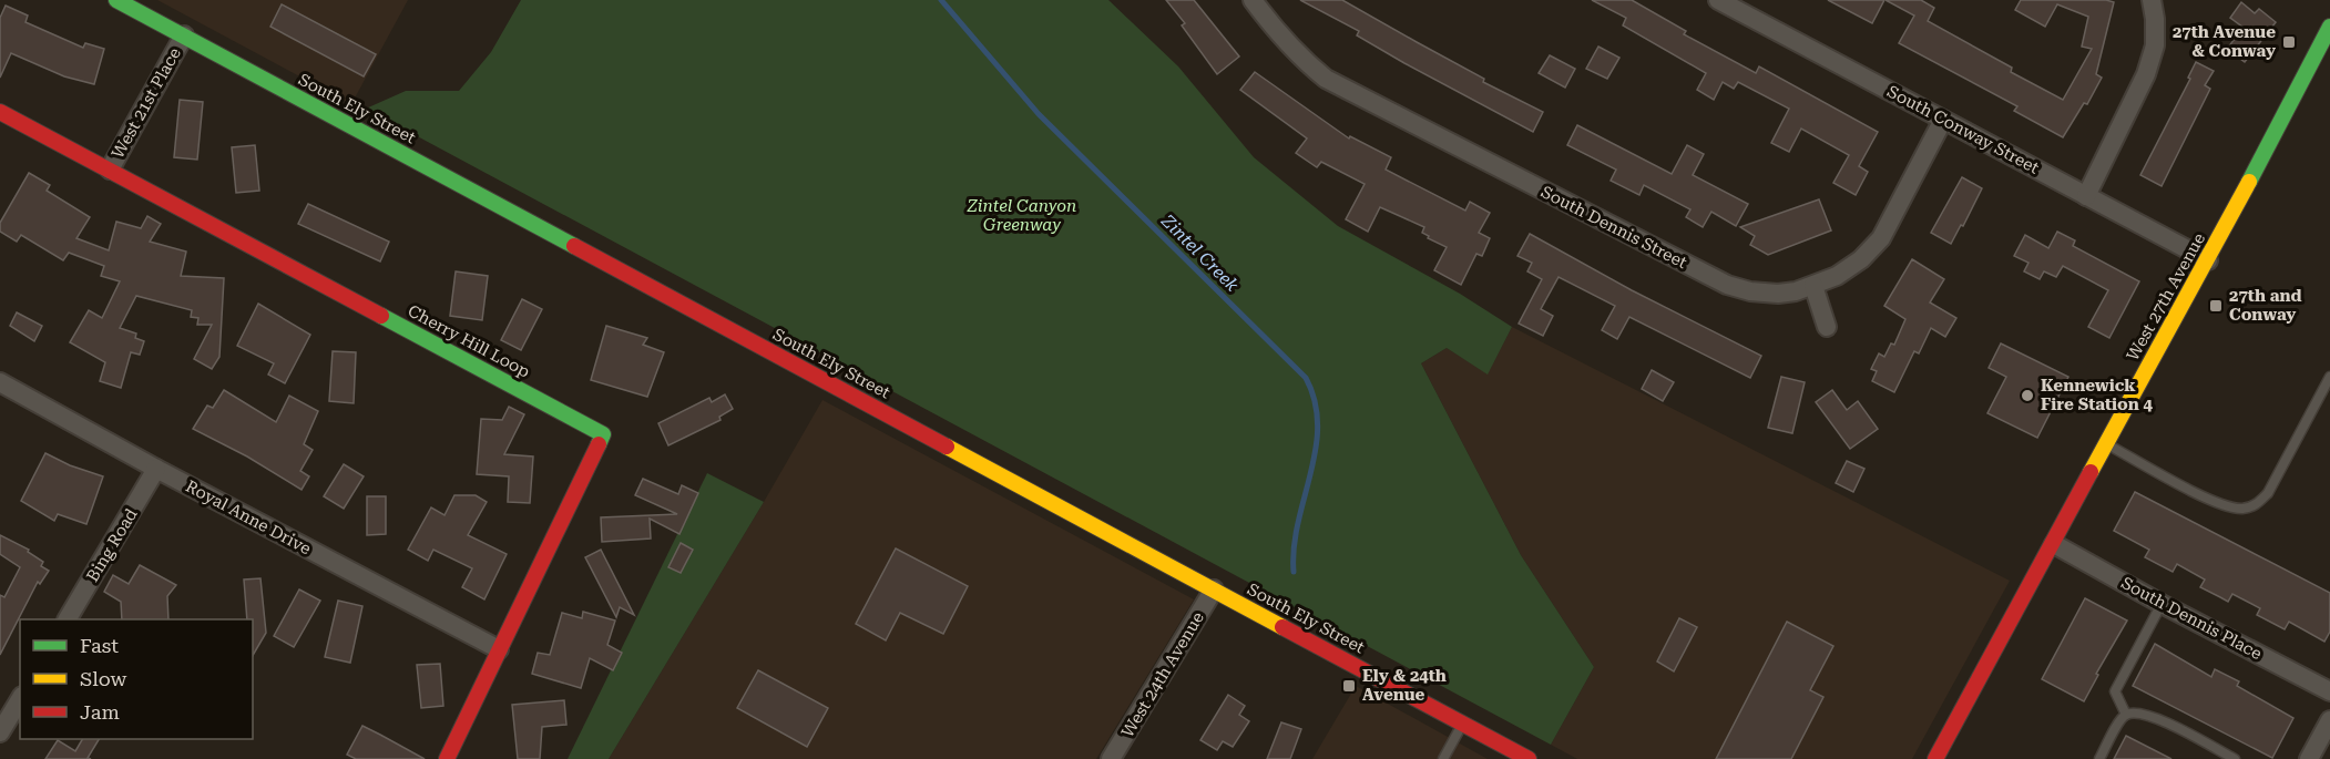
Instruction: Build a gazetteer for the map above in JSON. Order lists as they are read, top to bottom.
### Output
{
  "streets": {
    "street": [
      "West 21st Place",
      "South Ely Street",
      "South Conway Street",
      "South Dennis Street",
      "West 27th Avenue",
      "Cherry Hill Loop",
      "Royal Anne Drive",
      "Bing Road",
      "South Dennis Place",
      "West 24th Avenue"
    ]
  },
  "crossings": [
    ["West 21st Place", "South Ely Street"],
    ["West 21st Place", "Cherry Hill Loop"],
    ["South Ely Street", "West 24th Avenue"],
    ["South Conway Street", "South Dennis Street"],
    ["South Conway Street", "West 27th Avenue"],
    ["West 27th Avenue", "South Dennis Place"],
    ["Cherry Hill Loop", "Royal Anne Drive"],
    ["Royal Anne Drive", "Bing Road"]
  ],
  "water": ["Zintel Creek"],
  "parks": ["Zintel Canyon Greenway"],
  "places": {
    "transit": ["27th Avenue & Conway", "27th and Conway", "Ely & 24th Avenue"],
    "other": ["Kennewick Fire Station 4"]
  },
  "legend": ["Fast", "Slow", "Jam"]
}
